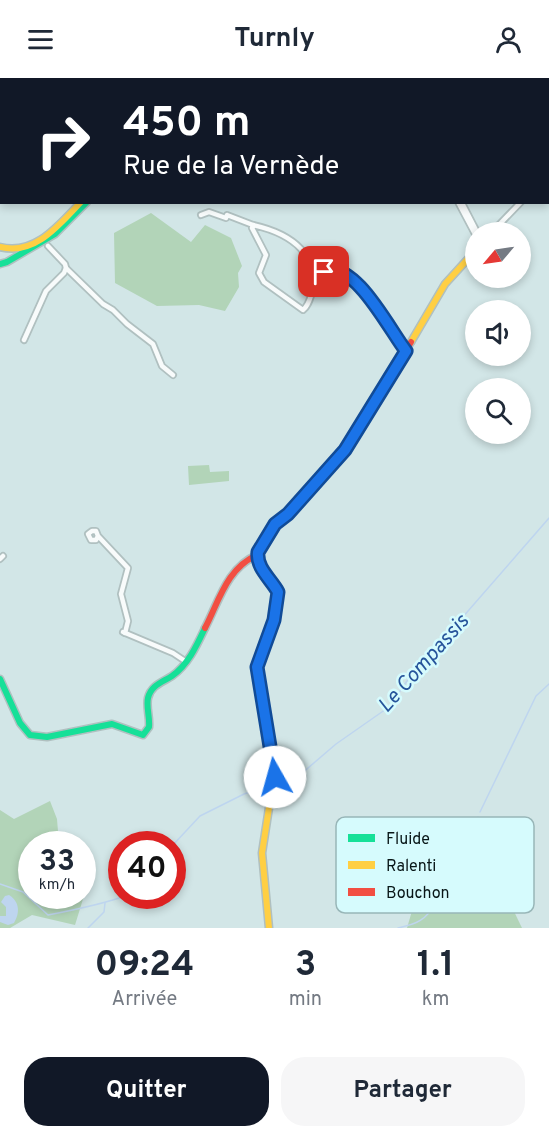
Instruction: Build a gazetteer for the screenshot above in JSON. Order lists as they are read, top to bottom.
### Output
{
  "water": ["Le Compassis"],
  "legend": ["Fluide", "Ralenti", "Bouchon"],
  "north": "bottom left",
  "page": {
    "header": "Turnly",
    "turn": ["450 m", "Rue de la Vernède"],
    "speed": "33 km/h",
    "limit": "40",
    "eta": [
      "09:24",
      "Arrivée",
      "3",
      "min",
      "1.1",
      "km"
    ],
    "buttons": ["Quitter", "Partager"]
  }
}
